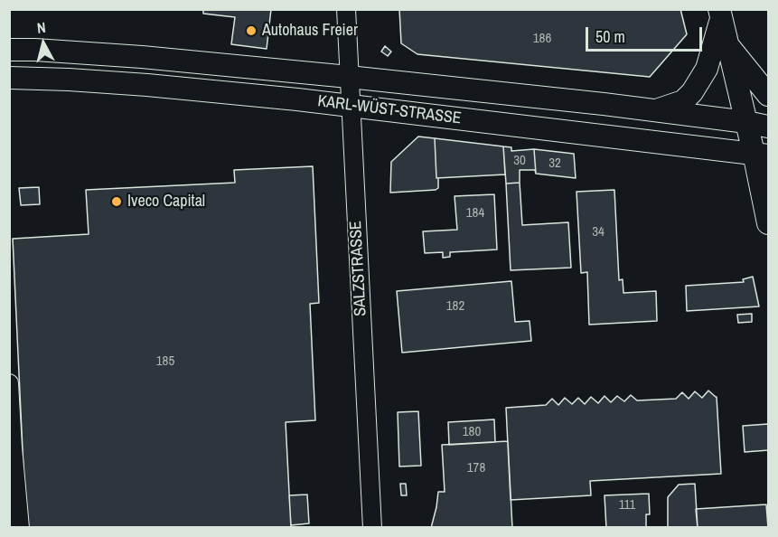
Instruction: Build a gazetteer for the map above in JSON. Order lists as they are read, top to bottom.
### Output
{
  "streets": {
    "main road": ["KARL-WÜST-STRASSE"],
    "street": ["SALZSTRASSE"]
  },
  "crossings": [
    ["KARL-WÜST-STRASSE", "SALZSTRASSE"]
  ],
  "places": ["Autohaus Freier", "Iveco Capital"],
  "house_numbers": [
    "186",
    "30",
    "32",
    "184",
    "34",
    "182",
    "185",
    "180",
    "178",
    "111"
  ],
  "scale_bar": "50 m",
  "north": "top"
}
